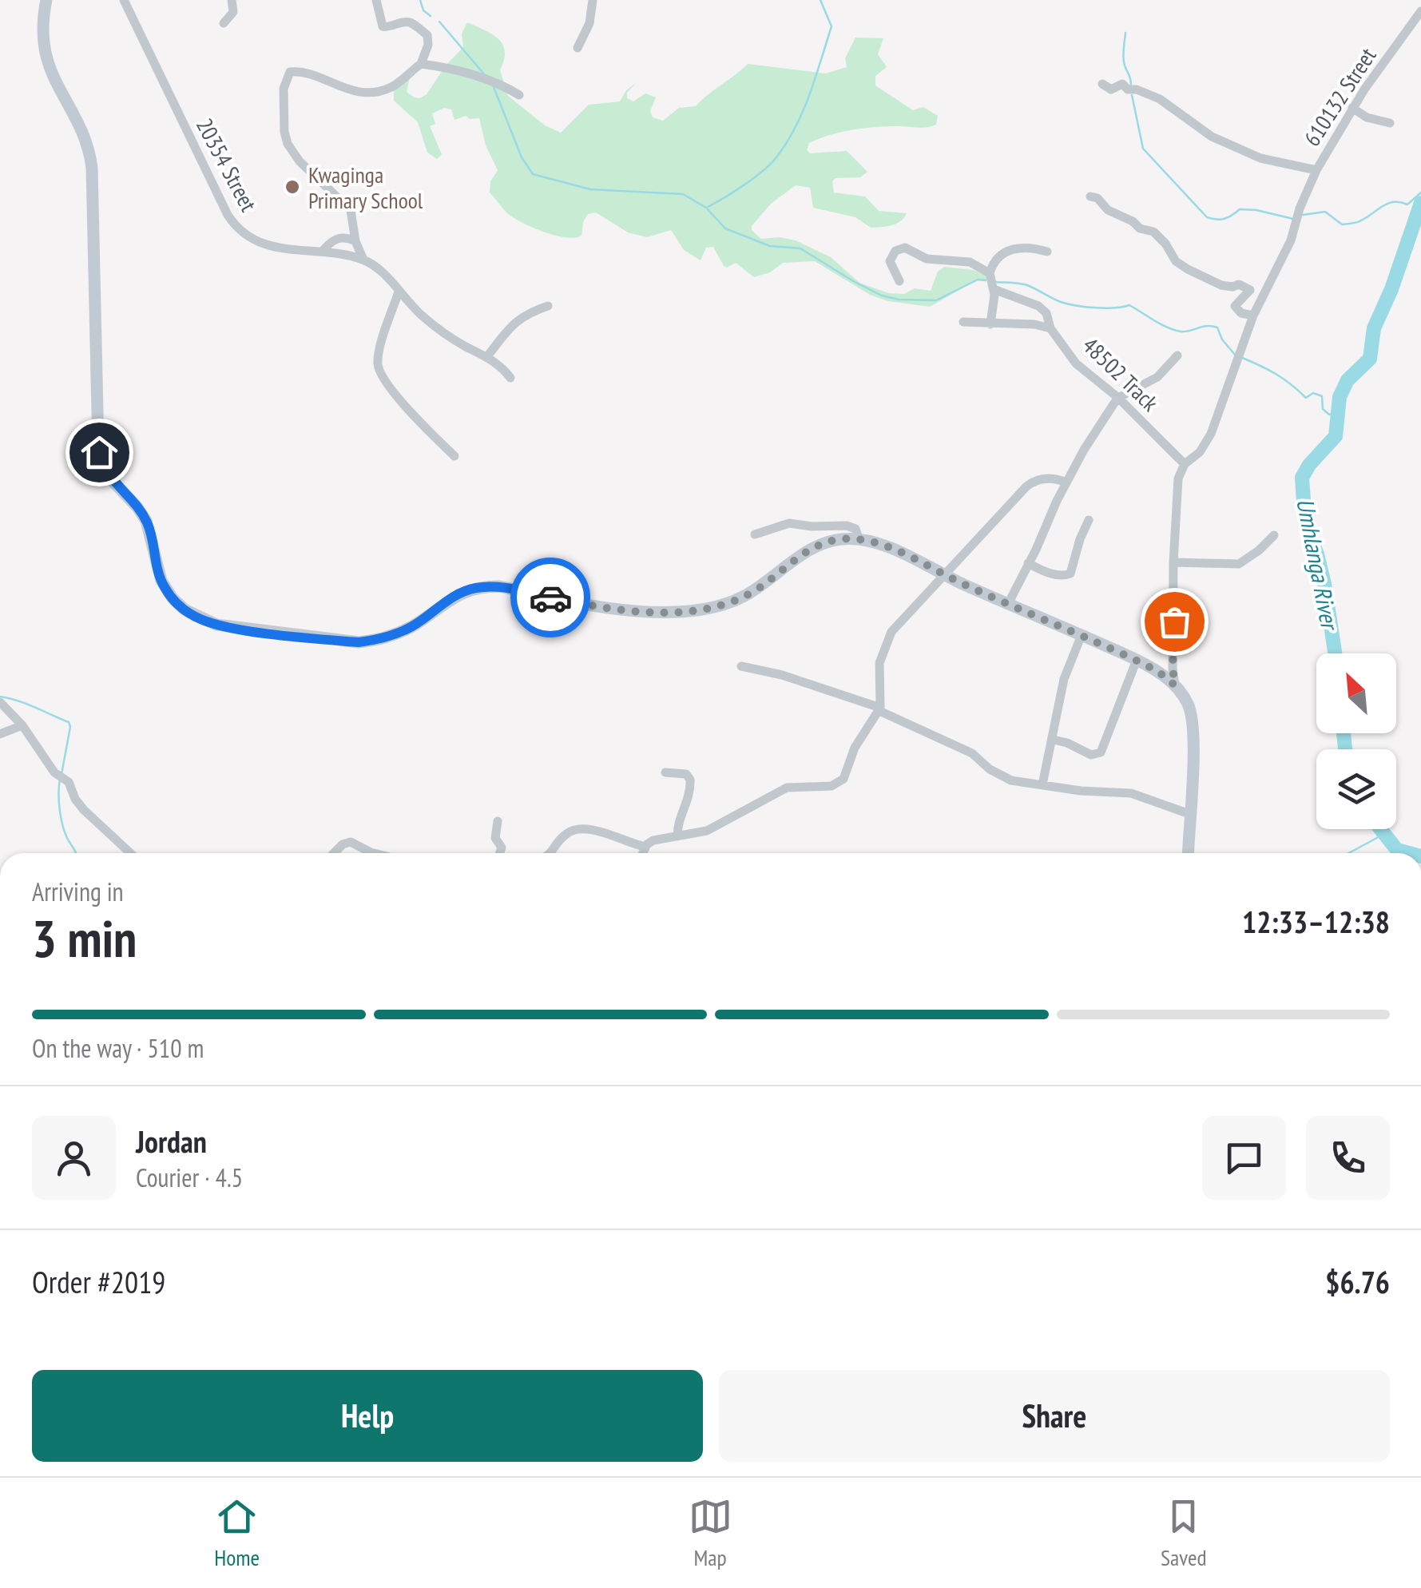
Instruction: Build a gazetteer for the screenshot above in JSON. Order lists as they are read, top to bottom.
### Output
{
  "streets": {
    "street": ["610132 Street", "20354 Street", "48502 Track"]
  },
  "crossings": [
    ["610132 Street", "48502 Track"]
  ],
  "water": ["Umhlanga River"],
  "places": ["Kwaginga Primary School"],
  "north": "top left",
  "page": {
    "heading": ["3 min", "Arriving in", "12:33–12:38"],
    "panel": [
      "Jordan",
      "Courier · 4.5",
      "Order #2019",
      "$6.76"
    ],
    "bar": "On the way · 510 m",
    "buttons": ["Help", "Share"],
    "tabs": ["Home", "Map", "Saved"]
  }
}
